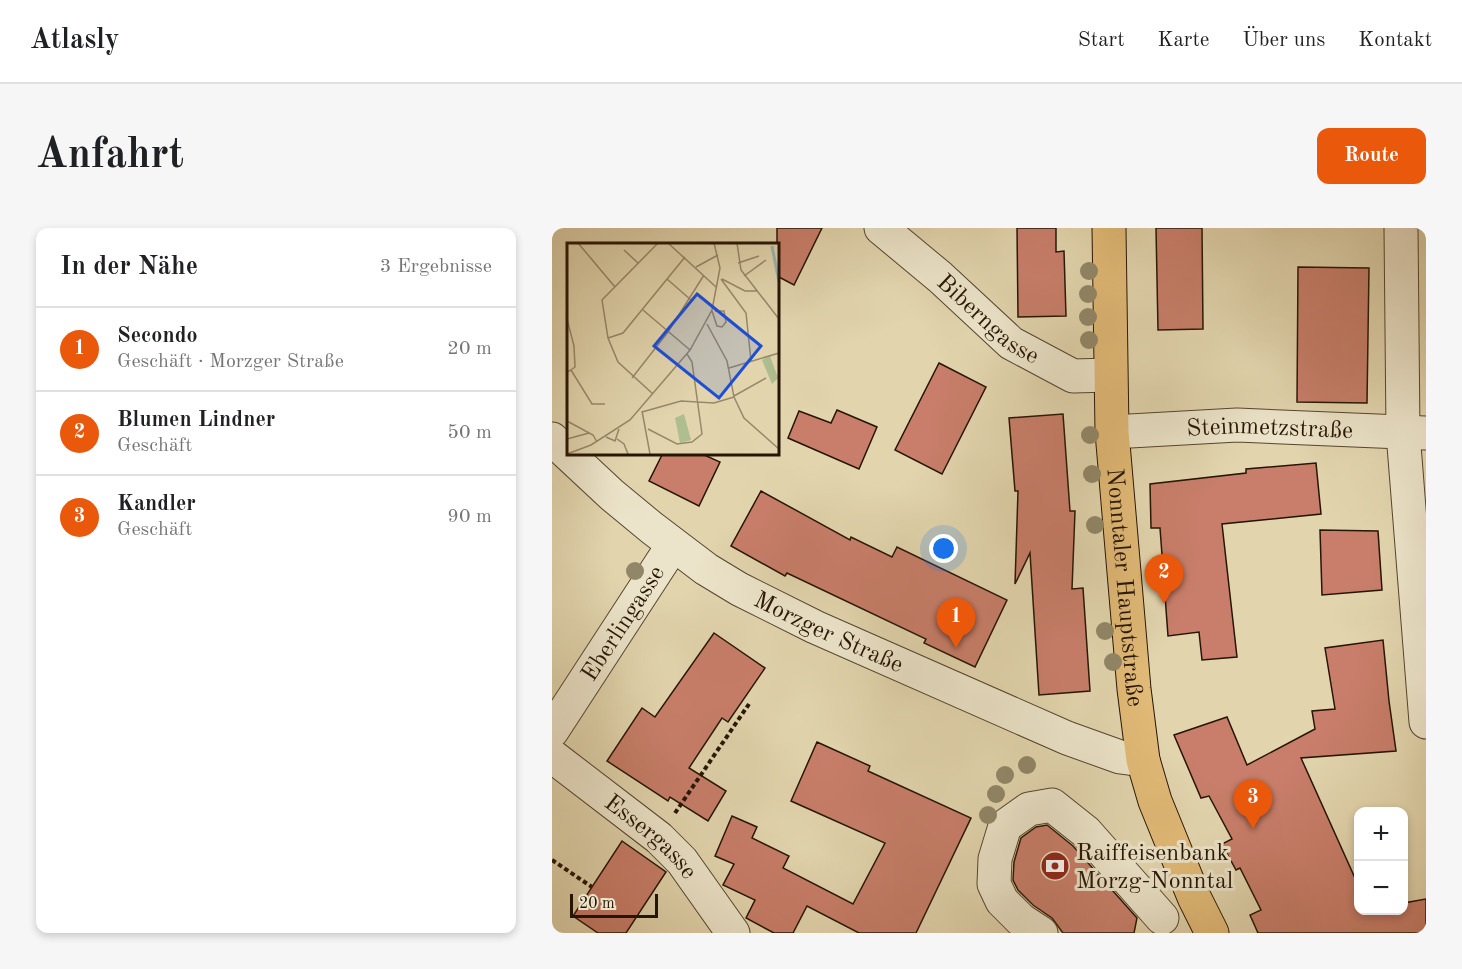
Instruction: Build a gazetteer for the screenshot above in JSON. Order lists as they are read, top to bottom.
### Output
{
  "streets": {
    "main road": ["Nonntaler Hauptstraße"],
    "street": [
      "Biberngasse",
      "Steinmetzstraße",
      "Eberlingasse",
      "Morzger Straße",
      "Essergasse"
    ]
  },
  "crossings": [
    ["Biberngasse", "Nonntaler Hauptstraße"],
    ["Steinmetzstraße", "Nonntaler Hauptstraße"],
    ["Nonntaler Hauptstraße", "Morzger Straße"],
    ["Eberlingasse", "Morzger Straße"]
  ],
  "places": {
    "bank": ["Raiffeisenbank Morzg-Nonntal"]
  },
  "scale_bar": "20 m",
  "page": {
    "header": "Atlasly",
    "nav": [
      "Start",
      "Karte",
      "Über uns",
      "Kontakt"
    ],
    "buttons": "Route",
    "title": "Anfahrt",
    "heading": ["In der Nähe", "3 Ergebnisse"],
    "list": [
      {
        "mark": "1",
        "name": "Secondo",
        "note": "Geschäft · Morzger Straße",
        "value": "20 m"
      },
      {
        "mark": "2",
        "name": "Blumen Lindner",
        "note": "Geschäft",
        "value": "50 m"
      },
      {
        "mark": "3",
        "name": "Kandler",
        "note": "Geschäft",
        "value": "90 m"
      }
    ],
    "pins": ["2", "1", "3"],
    "map_buttons": ["+", "−"],
    "scale": "20 m"
  }
}
